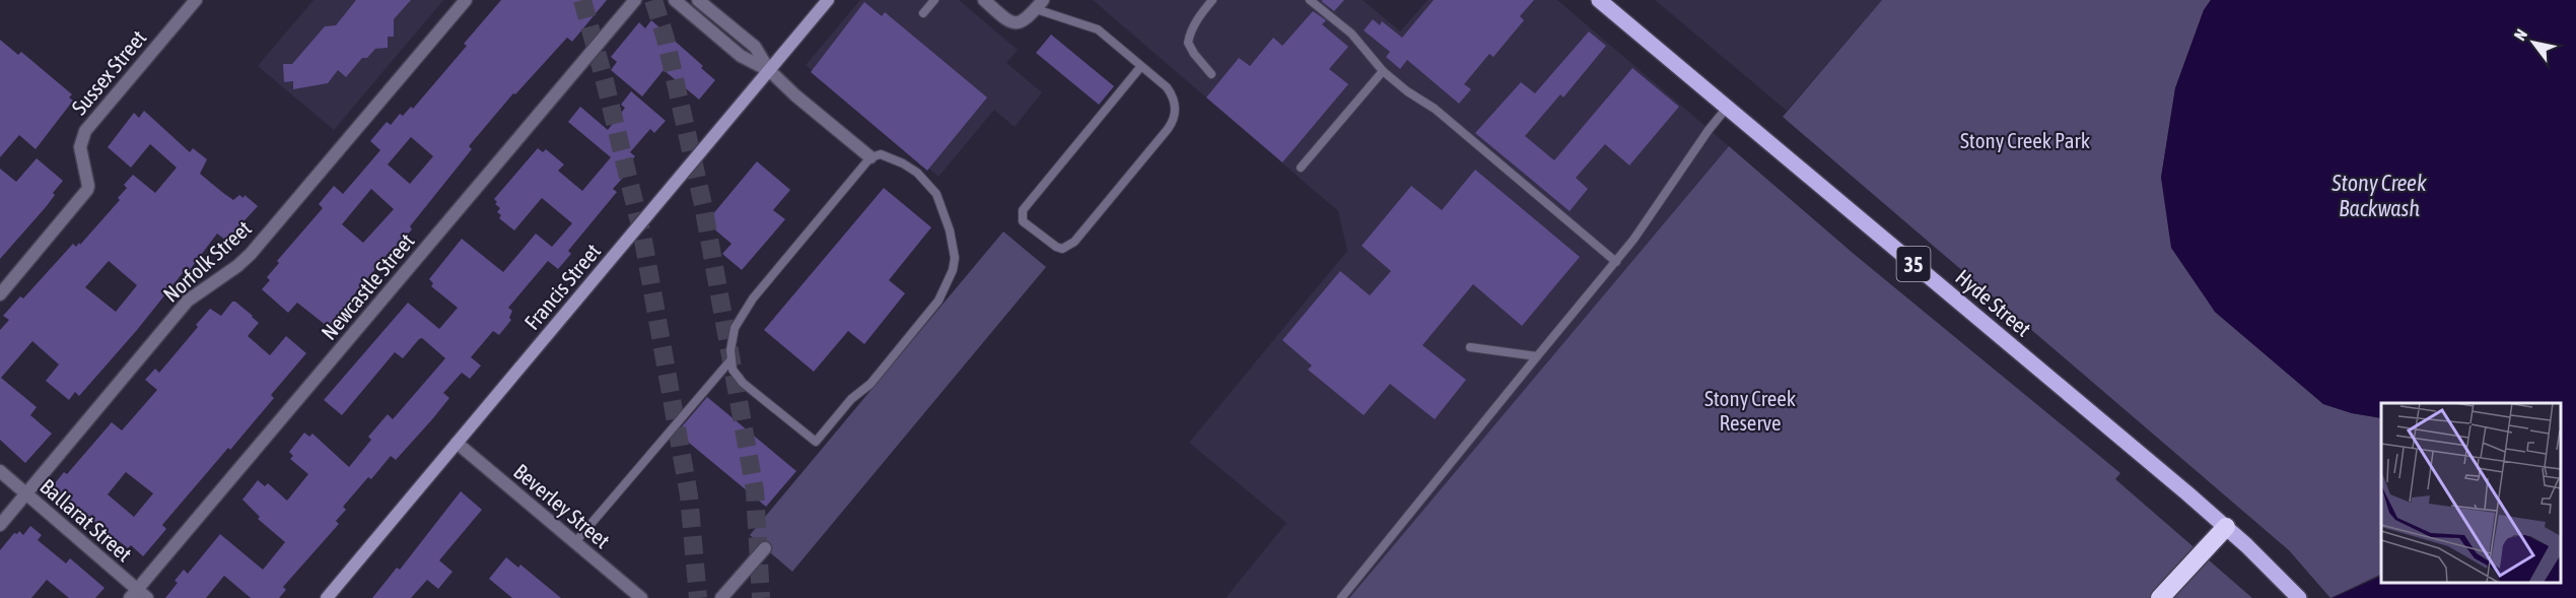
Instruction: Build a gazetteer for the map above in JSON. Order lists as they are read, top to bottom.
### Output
{
  "streets": {
    "main road": ["35", "Francis Street", "Hyde Street"],
    "street": [
      "Sussex Street",
      "Norfolk Street",
      "Newcastle Street",
      "Beverley Street",
      "Ballarat Street"
    ]
  },
  "crossings": [
    ["Norfolk Street", "Ballarat Street"],
    ["Newcastle Street", "Ballarat Street"],
    ["Francis Street", "Beverley Street"]
  ],
  "water": ["Stony Creek Backwash"],
  "parks": ["Stony Creek Park", "Stony Creek Reserve"],
  "north": "top left"
}
